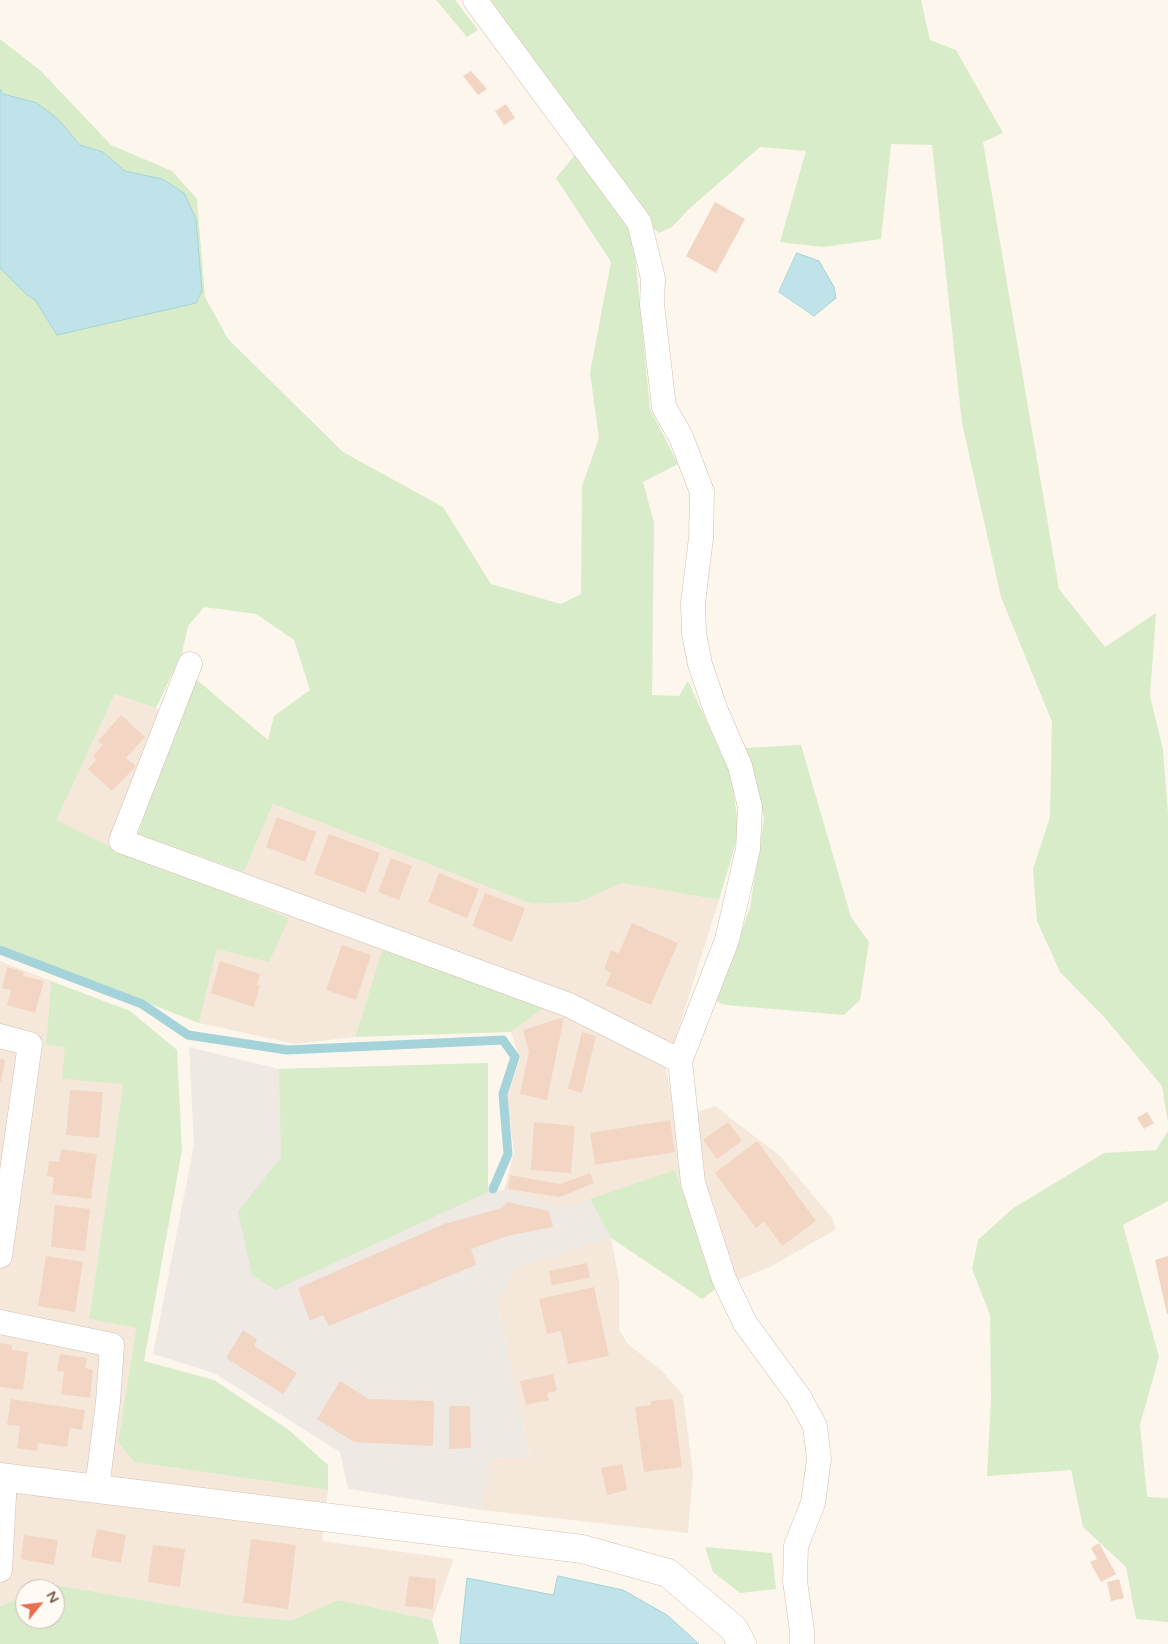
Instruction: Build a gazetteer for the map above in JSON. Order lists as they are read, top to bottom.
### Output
{
  "north": "top right"
}
